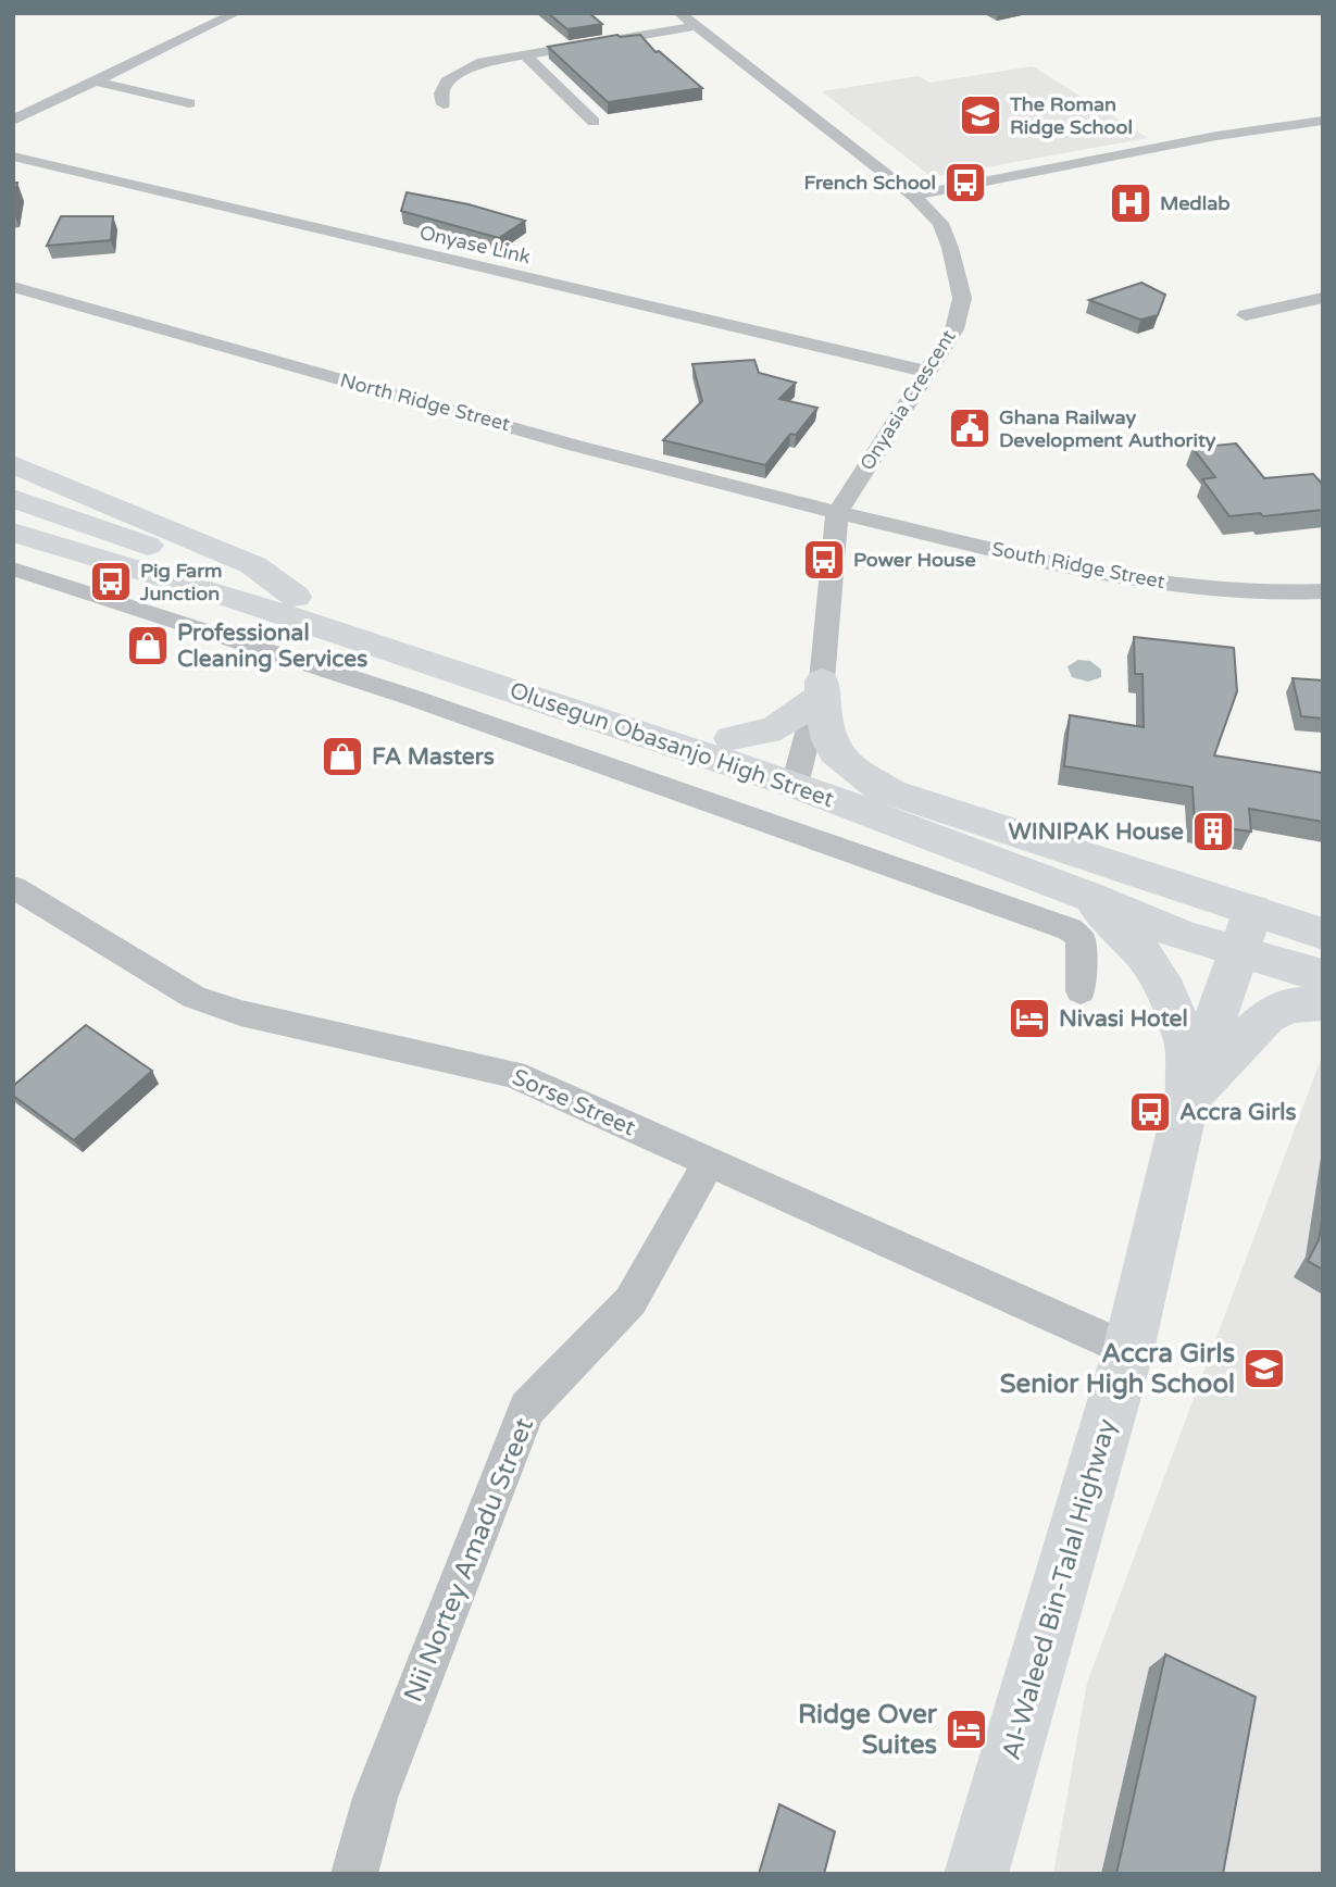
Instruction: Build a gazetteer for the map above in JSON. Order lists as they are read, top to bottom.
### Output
{
  "streets": {
    "main road": ["Olusegun Obasanjo High Street", "Al-Waleed Bin-Talal Highway"],
    "street": [
      "Onyase Link",
      "Onyasia Crescent",
      "North Ridge Street",
      "South Ridge Street",
      "Sorse Street",
      "Nii Nortey Amadu Street"
    ]
  },
  "crossings": [
    ["Onyase Link", "Onyasia Crescent"],
    ["Onyasia Crescent", "North Ridge Street"],
    ["Onyasia Crescent", "South Ridge Street"],
    ["Onyasia Crescent", "Olusegun Obasanjo High Street"],
    ["North Ridge Street", "South Ridge Street"],
    ["Olusegun Obasanjo High Street", "Al-Waleed Bin-Talal Highway"],
    ["Sorse Street", "Nii Nortey Amadu Street"],
    ["Sorse Street", "Al-Waleed Bin-Talal Highway"]
  ],
  "places": {
    "school or university": ["The Roman Ridge School", "Accra Girls Senior High School"],
    "bus stop": [
      "French School",
      "Power House",
      "Pig Farm Junction",
      "Accra Girls"
    ],
    "hospital": ["Medlab"],
    "public building": ["Ghana Railway Development Authority"],
    "shop": ["Professional Cleaning Services", "FA Masters"],
    "building": ["WINIPAK House"],
    "hotel": ["Nivasi Hotel", "Ridge Over Suites"]
  }
}
